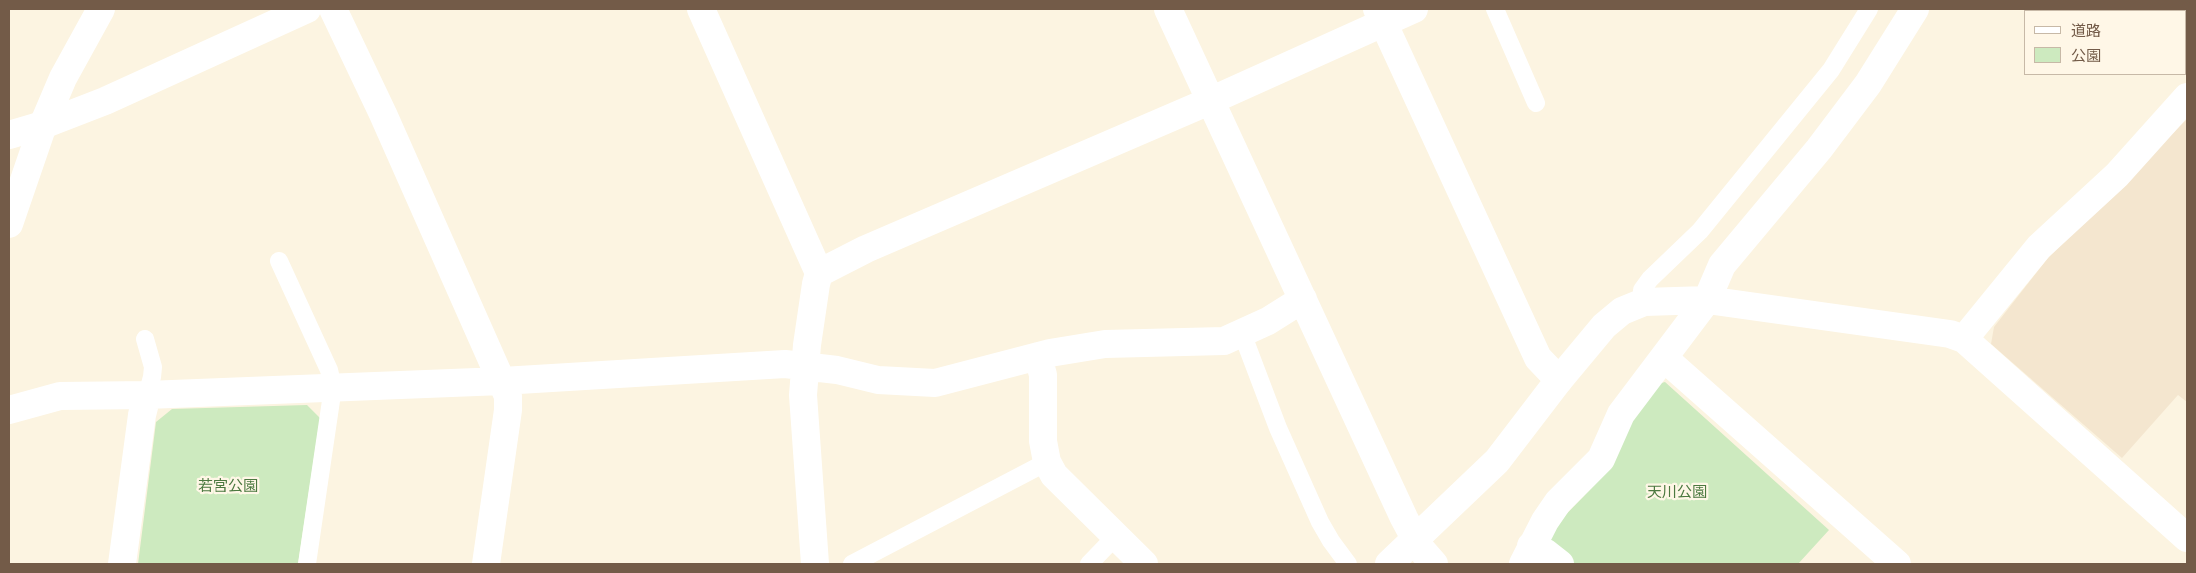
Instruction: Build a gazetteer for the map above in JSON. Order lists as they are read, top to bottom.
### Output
{
  "parks": ["若宮公園", "天川公園"],
  "legend": ["道路", "公園"]
}
